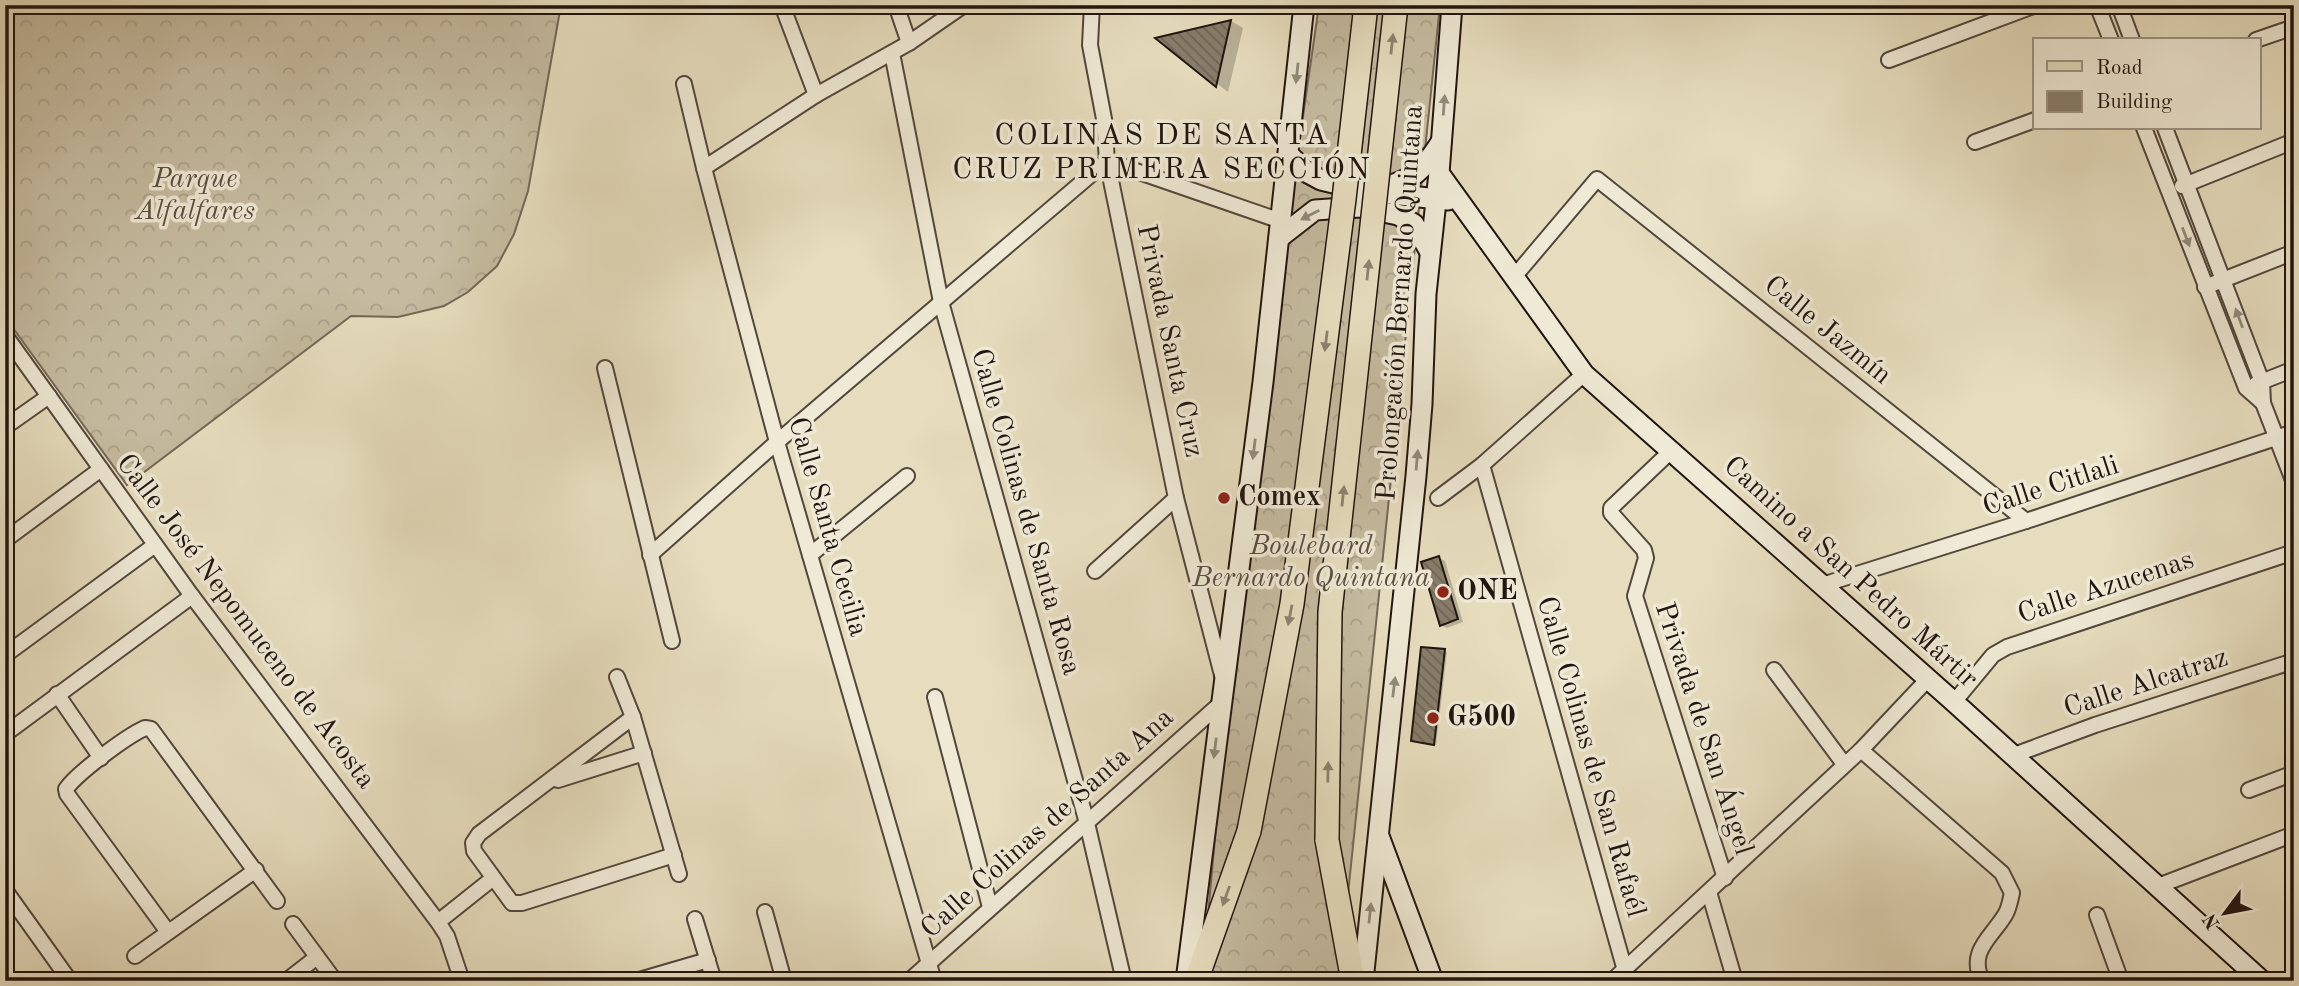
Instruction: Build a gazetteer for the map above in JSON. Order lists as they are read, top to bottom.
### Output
{
  "streets": {
    "street": [
      "Prolongación Bernardo Quintana",
      "Calle Jazmín",
      "Privada Santa Cruz",
      "Calle Citlali",
      "Calle Colinas de Santa Rosa",
      "Calle Santa Cecilia",
      "Camino a San Pedro Mártir",
      "Calle Azucenas",
      "Calle José Nepomuceno de Acosta",
      "Calle Alcatraz",
      "Privada de San Ángel",
      "Calle Colinas de San Rafaél",
      "Calle Colinas de Santa Ana"
    ]
  },
  "crossings": [
    ["Prolongación Bernardo Quintana", "Camino a San Pedro Mártir"],
    ["Calle Jazmín", "Calle Citlali"],
    ["Calle Jazmín", "Camino a San Pedro Mártir"],
    ["Calle Citlali", "Camino a San Pedro Mártir"],
    ["Calle Colinas de Santa Rosa", "Calle Colinas de Santa Ana"],
    ["Calle Santa Cecilia", "Calle Colinas de Santa Ana"],
    ["Camino a San Pedro Mártir", "Calle Azucenas"],
    ["Camino a San Pedro Mártir", "Calle Alcatraz"],
    ["Camino a San Pedro Mártir", "Privada de San Ángel"]
  ],
  "districts": ["COLINAS DE SANTA CRUZ PRIMERA SECCIÓN"],
  "parks": ["Parque Alfalfares", "Boulebard Bernardo Quintana"],
  "places": ["Comex", "ONE", "G500"],
  "legend": ["Road", "Building"],
  "north": "bottom left"
}
